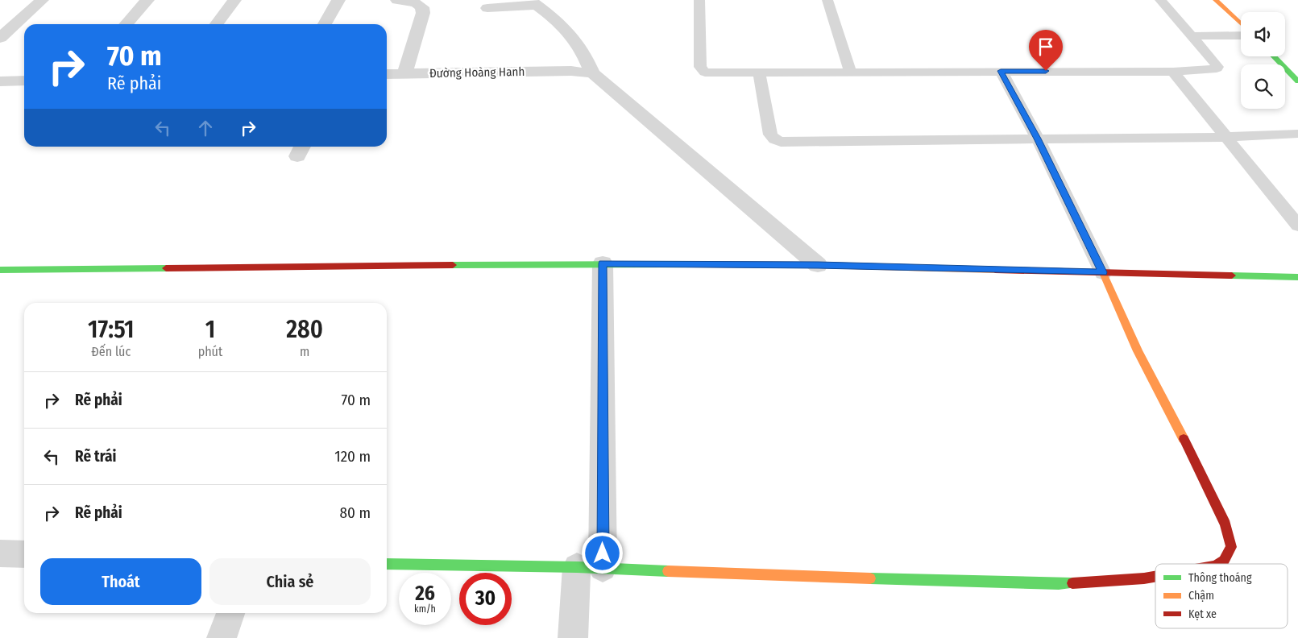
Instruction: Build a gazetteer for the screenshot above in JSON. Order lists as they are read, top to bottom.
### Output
{
  "streets": {
    "street": ["Đường Hoàng Hanh"]
  },
  "legend": ["Thông thoáng", "Chậm", "Kẹt xe"],
  "page": {
    "turn": ["70 m", "Rẽ phải"],
    "eta": [
      "17:51",
      "Đến lúc",
      "1",
      "phút",
      "280",
      "m"
    ],
    "list": [
      {
        "name": "Rẽ phải",
        "value": "70 m"
      },
      {
        "name": "Rẽ trái",
        "value": "120 m"
      },
      {
        "name": "Rẽ phải",
        "value": "80 m"
      }
    ],
    "buttons": ["Thoát", "Chia sẻ"],
    "speed": "26 km/h",
    "limit": "30"
  }
}
